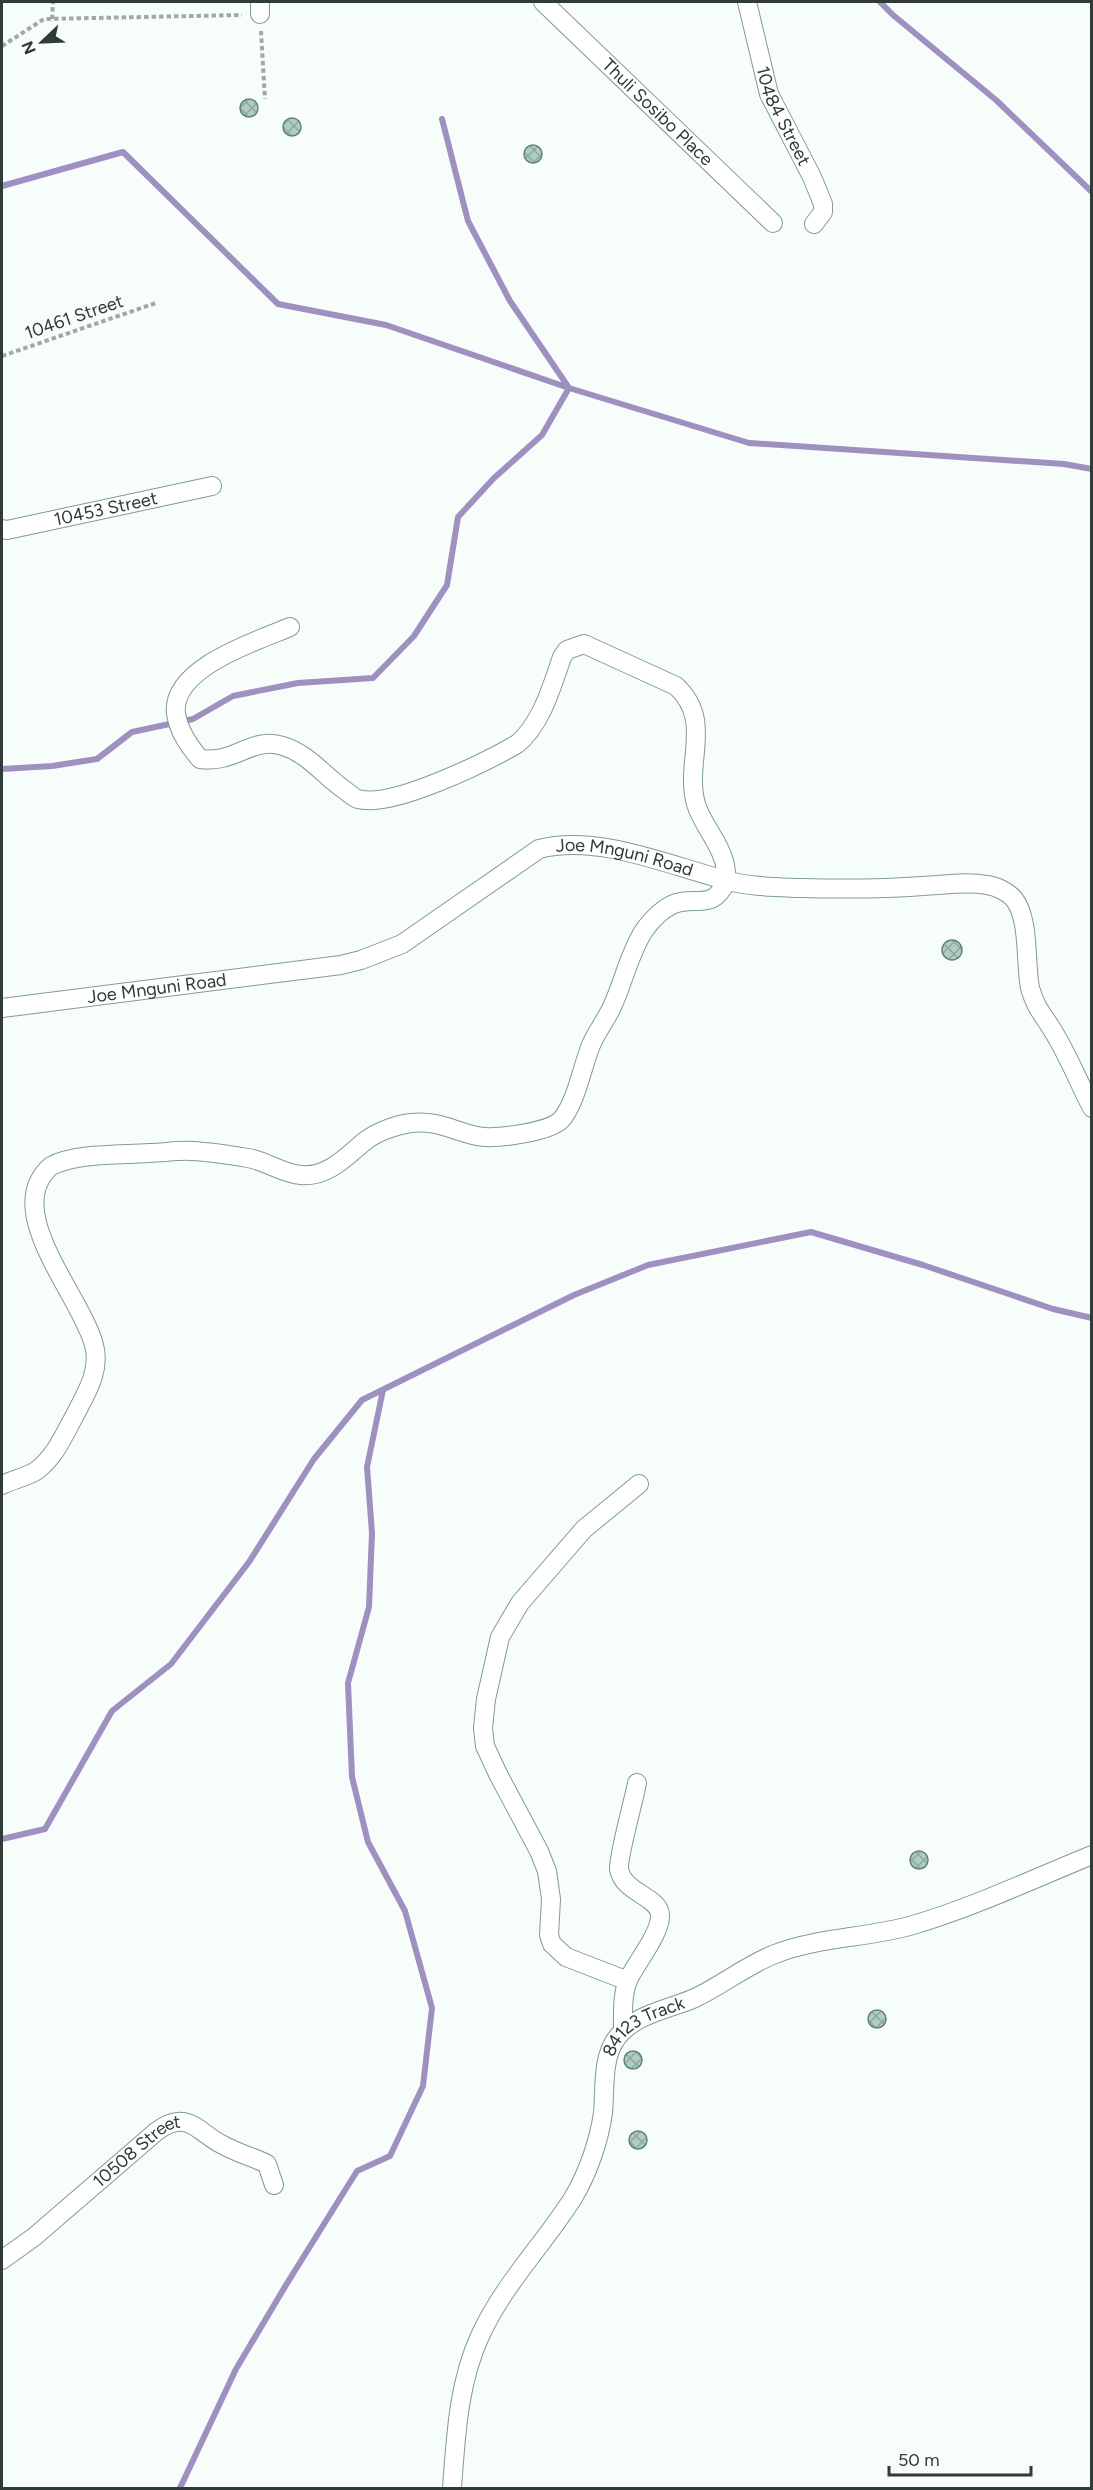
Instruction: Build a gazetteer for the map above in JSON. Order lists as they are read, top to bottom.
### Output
{
  "streets": {
    "street": [
      "Thuli Sosibo Place",
      "10484 Street",
      "10453 Street",
      "Joe Mnguni Road",
      "84123 Track",
      "10508 Street"
    ],
    "path": ["10461 Street"]
  },
  "scale_bar": "50 m",
  "north": "bottom left"
}
